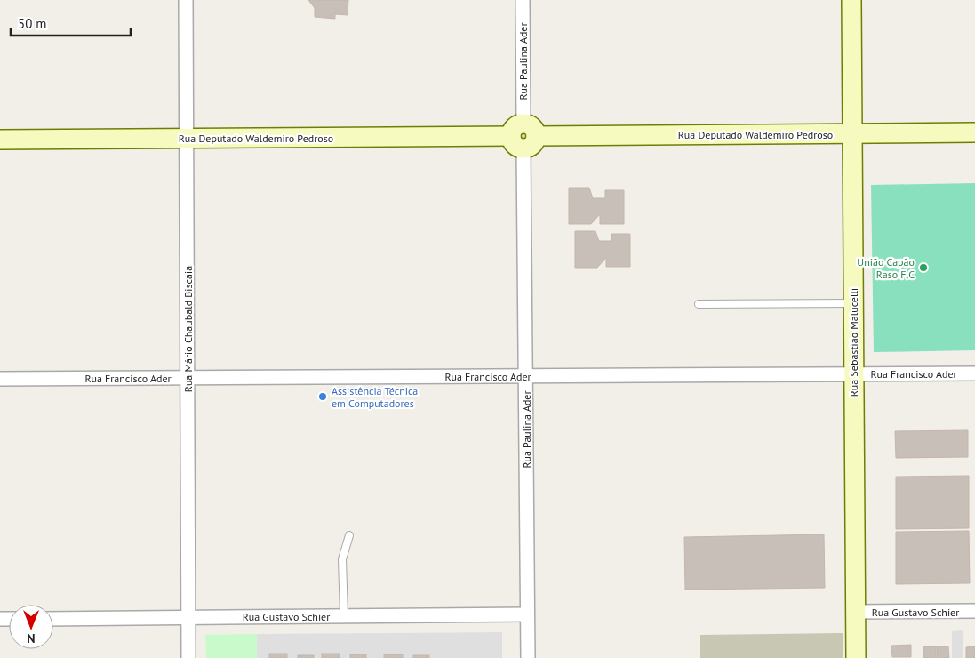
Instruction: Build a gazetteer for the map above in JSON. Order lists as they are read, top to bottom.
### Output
{
  "streets": {
    "street": [
      "Rua Paulina Ader",
      "Rua Deputado Waldemiro Pedroso",
      "Rua Mário Chaubald Biscaia",
      "Rua Sebastião Malucelli",
      "Rua Francisco Ader",
      "Rua Gustavo Schier"
    ]
  },
  "crossings": [
    ["Rua Paulina Ader", "Rua Deputado Waldemiro Pedroso"],
    ["Rua Paulina Ader", "Rua Francisco Ader"],
    ["Rua Paulina Ader", "Rua Gustavo Schier"],
    ["Rua Deputado Waldemiro Pedroso", "Rua Mário Chaubald Biscaia"],
    ["Rua Deputado Waldemiro Pedroso", "Rua Sebastião Malucelli"],
    ["Rua Mário Chaubald Biscaia", "Rua Francisco Ader"],
    ["Rua Mário Chaubald Biscaia", "Rua Gustavo Schier"],
    ["Rua Sebastião Malucelli", "Rua Francisco Ader"],
    ["Rua Sebastião Malucelli", "Rua Gustavo Schier"]
  ],
  "places": ["União Capão Raso F.C", "Assistência Técnica em Computadores"],
  "scale_bar": "50 m",
  "north": "bottom"
}
